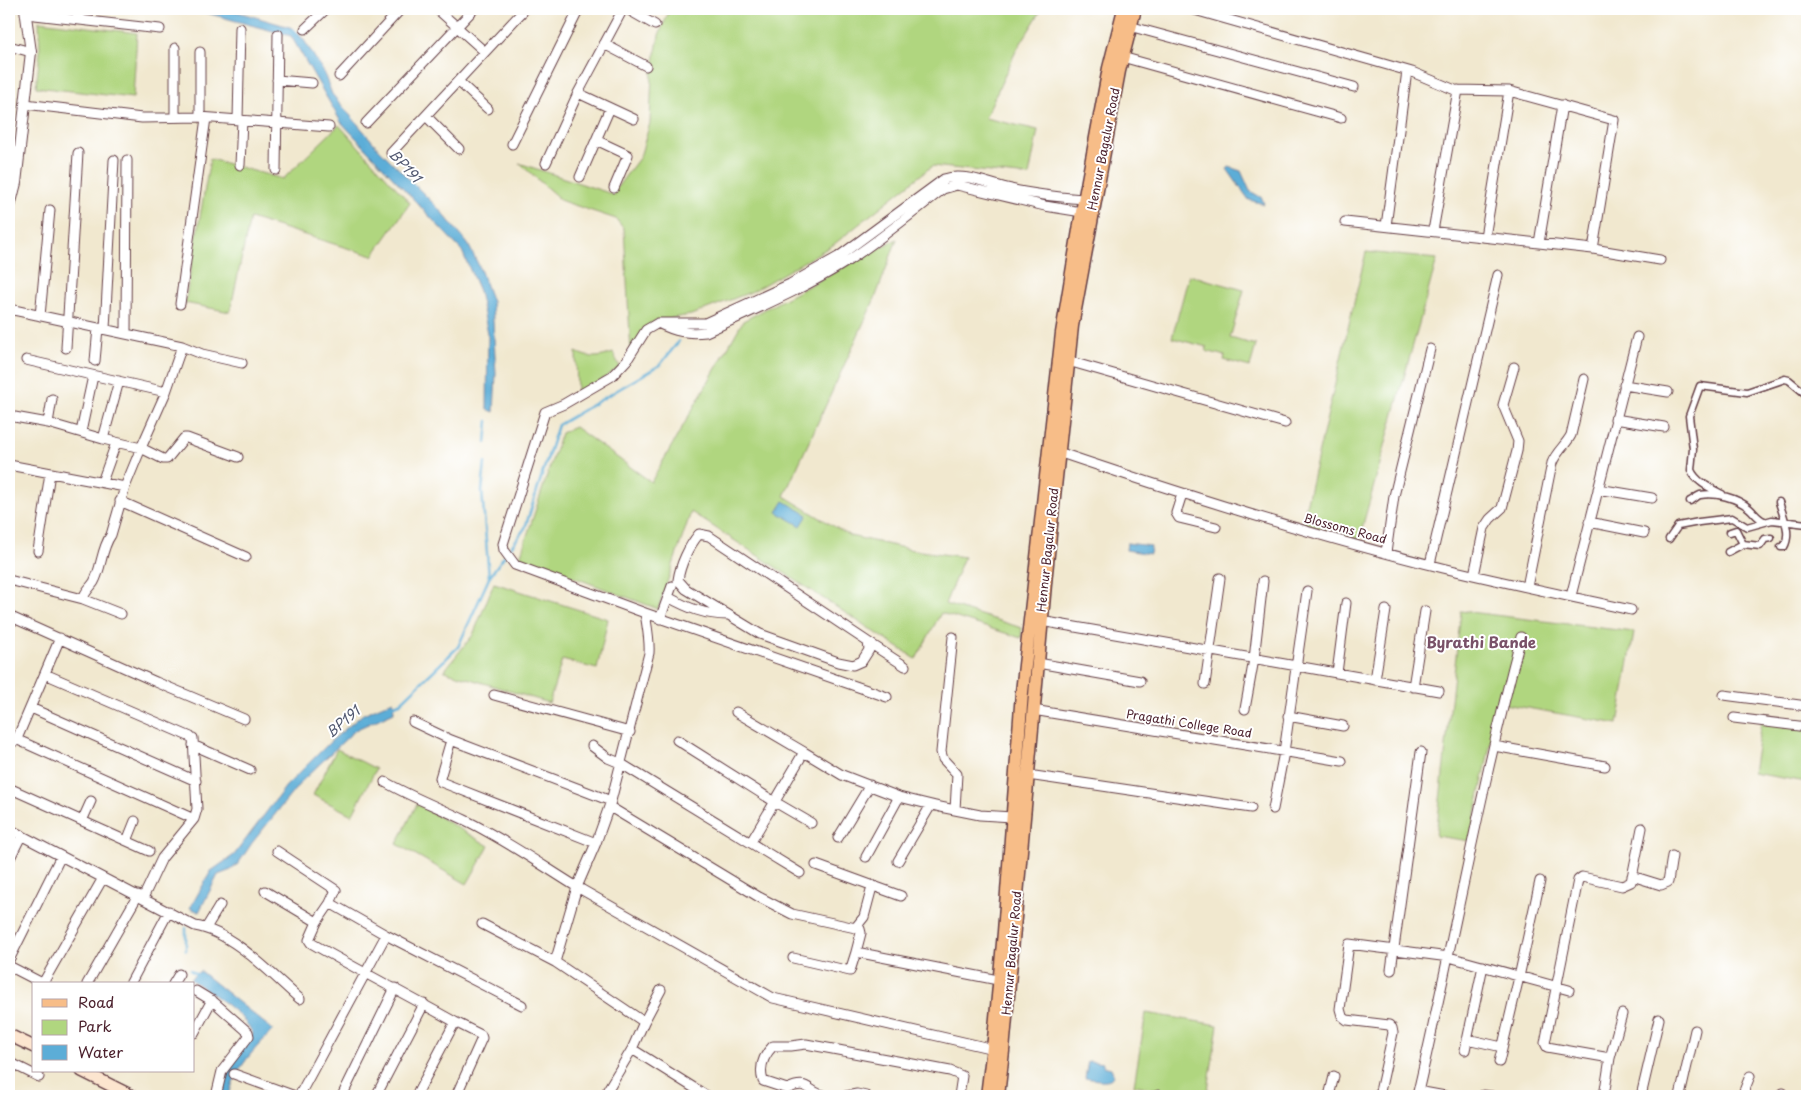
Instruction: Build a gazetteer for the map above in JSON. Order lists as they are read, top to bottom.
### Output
{
  "streets": {
    "main road": ["Hennur Bagalur Road"],
    "street": ["Blossoms Road", "Pragathi College Road"]
  },
  "crossings": [
    ["Hennur Bagalur Road", "Blossoms Road"],
    ["Hennur Bagalur Road", "Pragathi College Road"]
  ],
  "districts": ["Byrathi Bande"],
  "water": ["BP191"],
  "legend": ["Road", "Park", "Water"]
}
